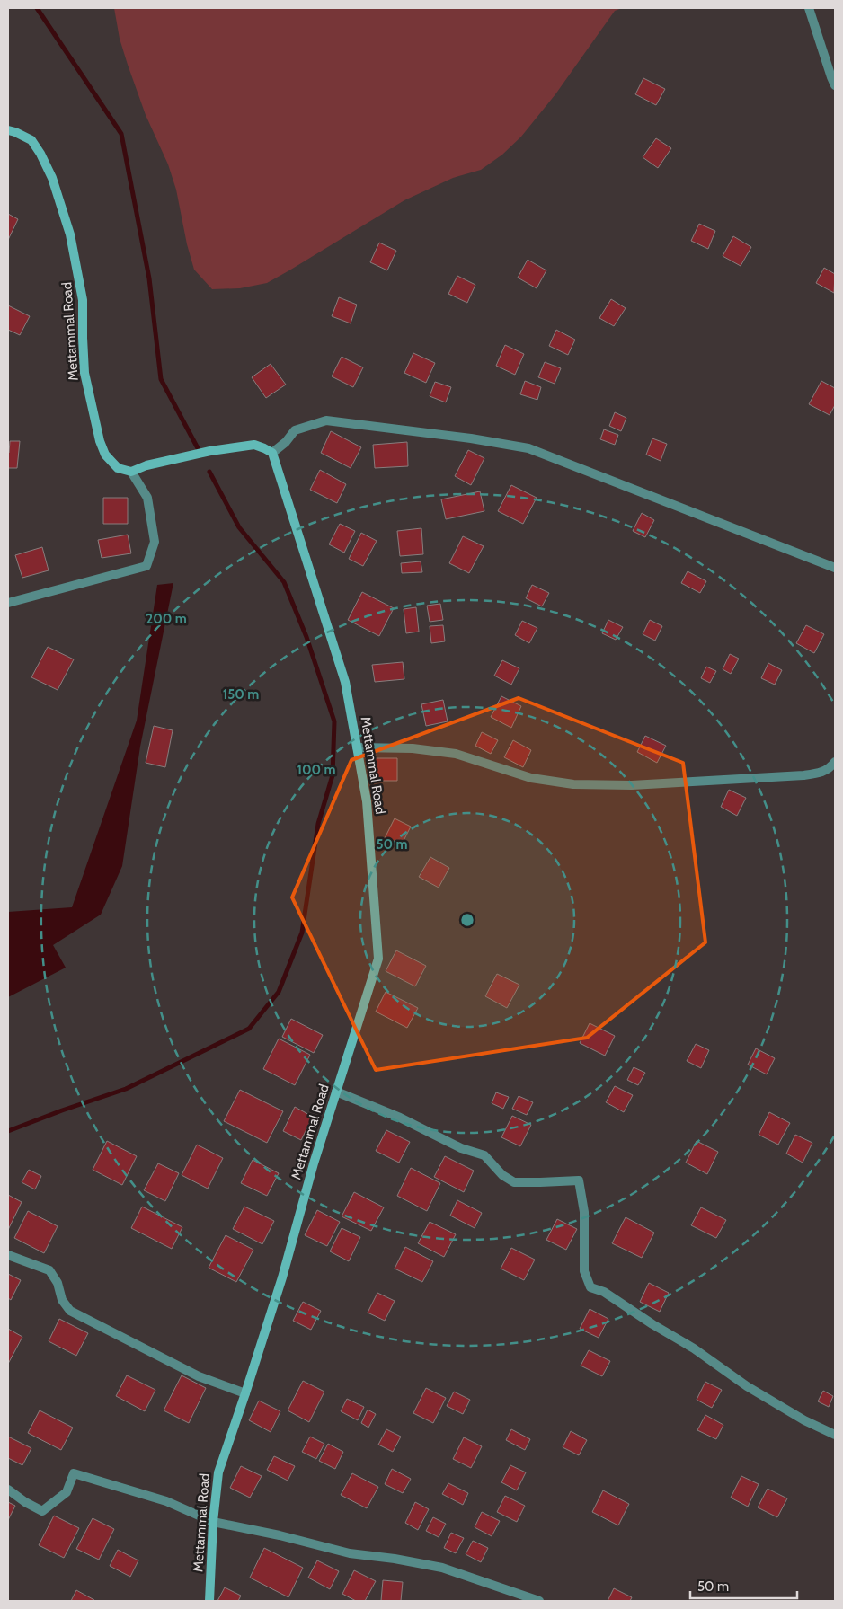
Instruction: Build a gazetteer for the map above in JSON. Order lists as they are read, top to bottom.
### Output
{
  "streets": {
    "main road": ["Mettammal Road"]
  },
  "scale_bar": "50 m",
  "rings": [
    "200 m",
    "150 m",
    "100 m",
    "50 m"
  ]
}
